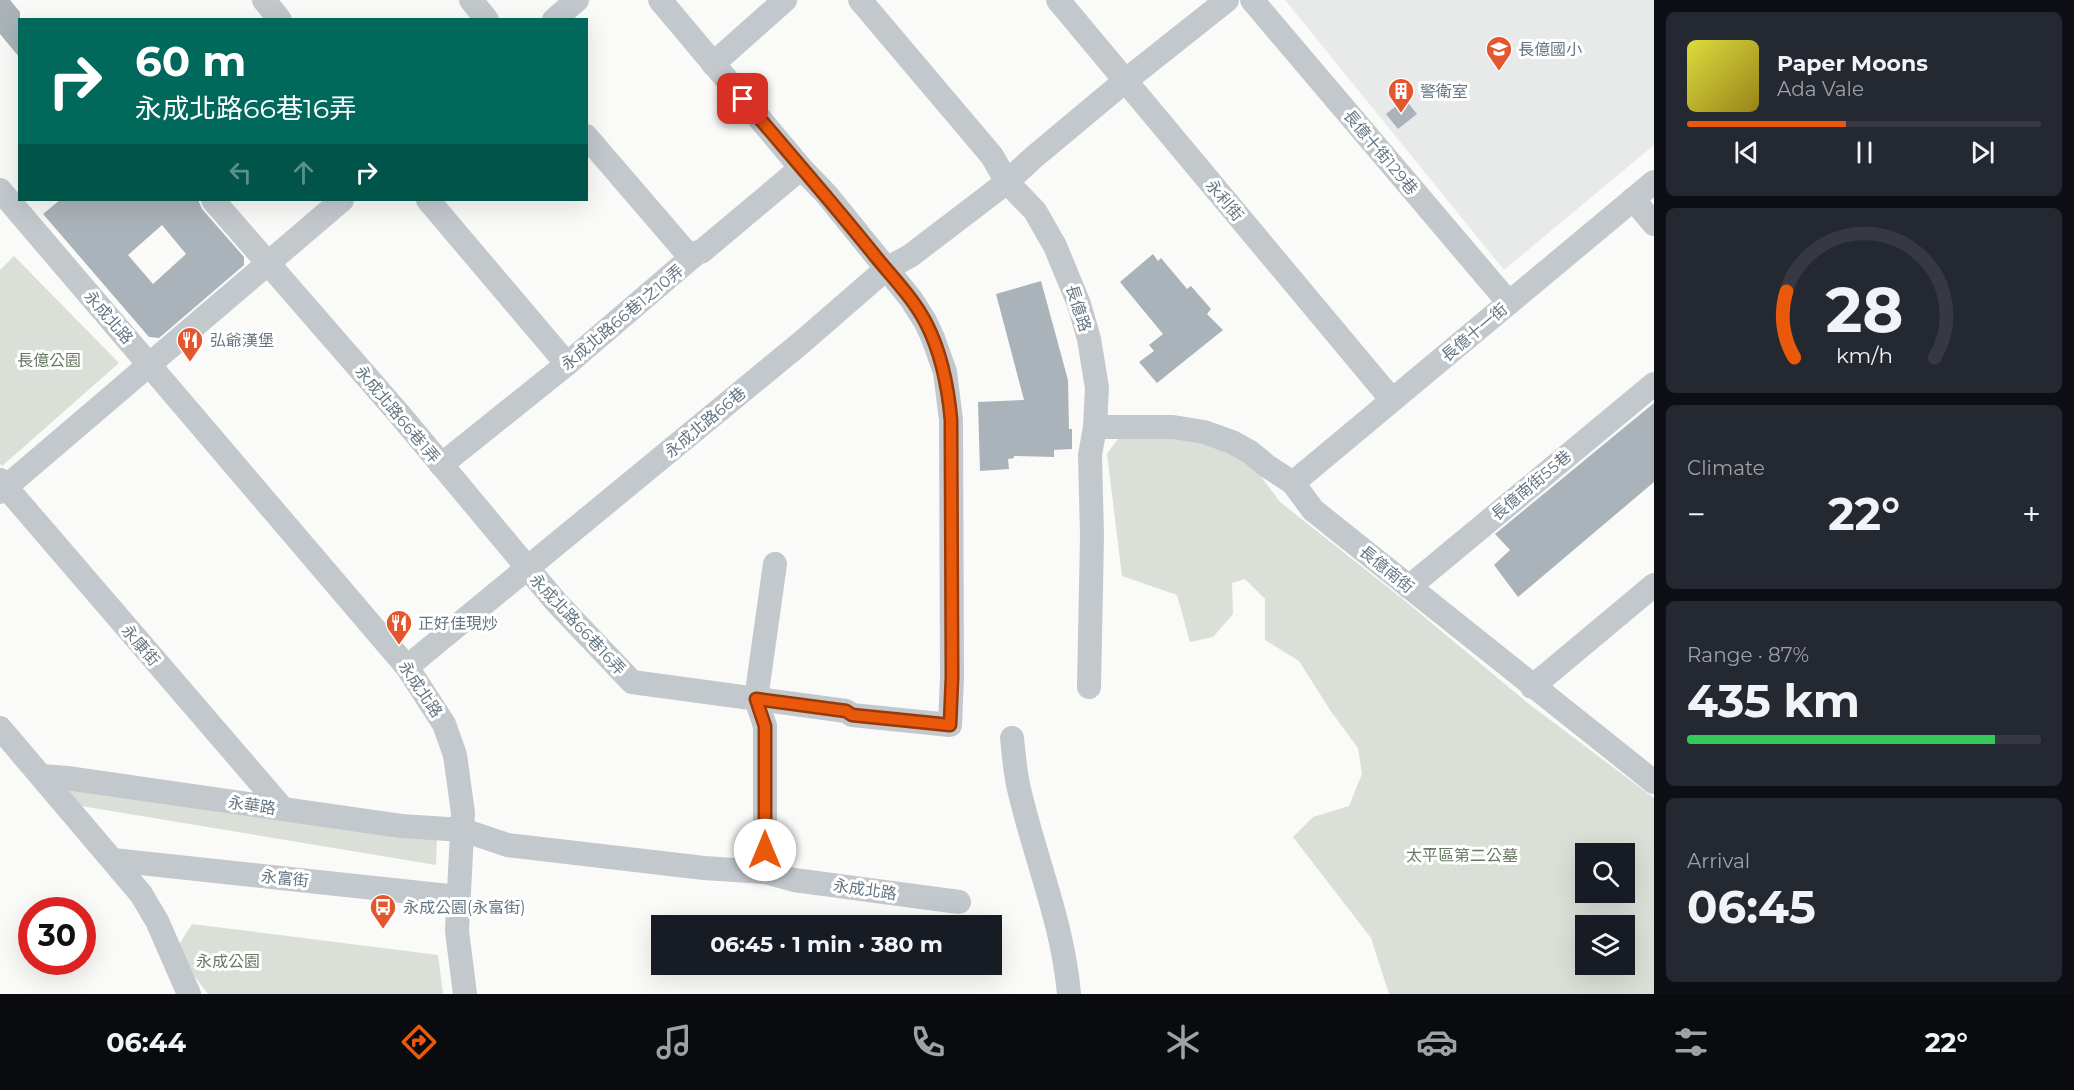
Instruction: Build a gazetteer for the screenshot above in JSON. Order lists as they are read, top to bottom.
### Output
{
  "streets": {
    "street": [
      "長億十街129巷",
      "永利街",
      "長億路",
      "永成北路",
      "永成北路66巷1之10弄",
      "長億十一街",
      "永成北路66巷1弄",
      "永成北路66巷",
      "長億南街55巷",
      "長億南街",
      "永成北路66巷16弄",
      "永康街",
      "永華路",
      "永富街"
    ]
  },
  "crossings": [
    ["長億十街129巷", "長億十一街"],
    ["永利街", "長億十一街"],
    ["永利街", "永成北路66巷"],
    ["長億路", "永成北路66巷"],
    ["長億路", "長億南街"],
    ["永成北路", "永成北路66巷"],
    ["永成北路", "永華路"],
    ["永成北路66巷1之10弄", "永成北路66巷1弄"],
    ["長億十一街", "長億南街"],
    ["永成北路66巷1弄", "永成北路66巷"],
    ["永成北路66巷1弄", "永成北路66巷16弄"],
    ["永成北路66巷", "永成北路66巷16弄"],
    ["長億南街55巷", "長億南街"],
    ["永康街", "永華路"]
  ],
  "parks": ["長億公園", "太平區第二公墓", "永成公園"],
  "places": {
    "school or university": ["長億國小"],
    "building": ["警衛室"],
    "restaurant": ["弘爺漢堡", "正好佳現炒"],
    "bus stop": ["永成公園(永富街)"]
  },
  "page": {
    "turn": ["60 m", "永成北路66巷16弄"],
    "song": ["Paper Moons", "Ada Vale"],
    "tile": [
      "Climate",
      ["Range · 87%", "435 km"],
      ["Arrival", "06:45"]
    ],
    "heat": ["−", "22°", "+"],
    "limit": "30",
    "trip": "06:45 · 1 min · 380 m",
    "tabs": ["06:44", "22°"],
    "gauge": ["28", "km/h"]
  }
}
